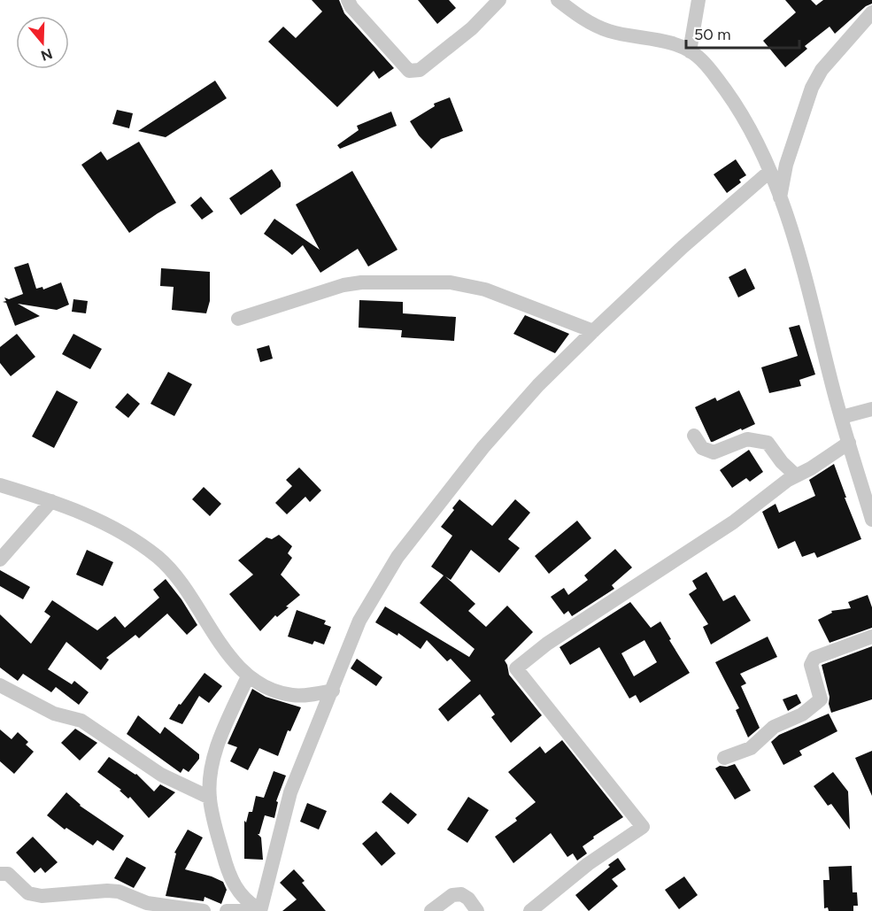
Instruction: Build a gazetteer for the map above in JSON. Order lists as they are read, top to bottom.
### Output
{
  "scale_bar": "50 m",
  "north": "bottom"
}
